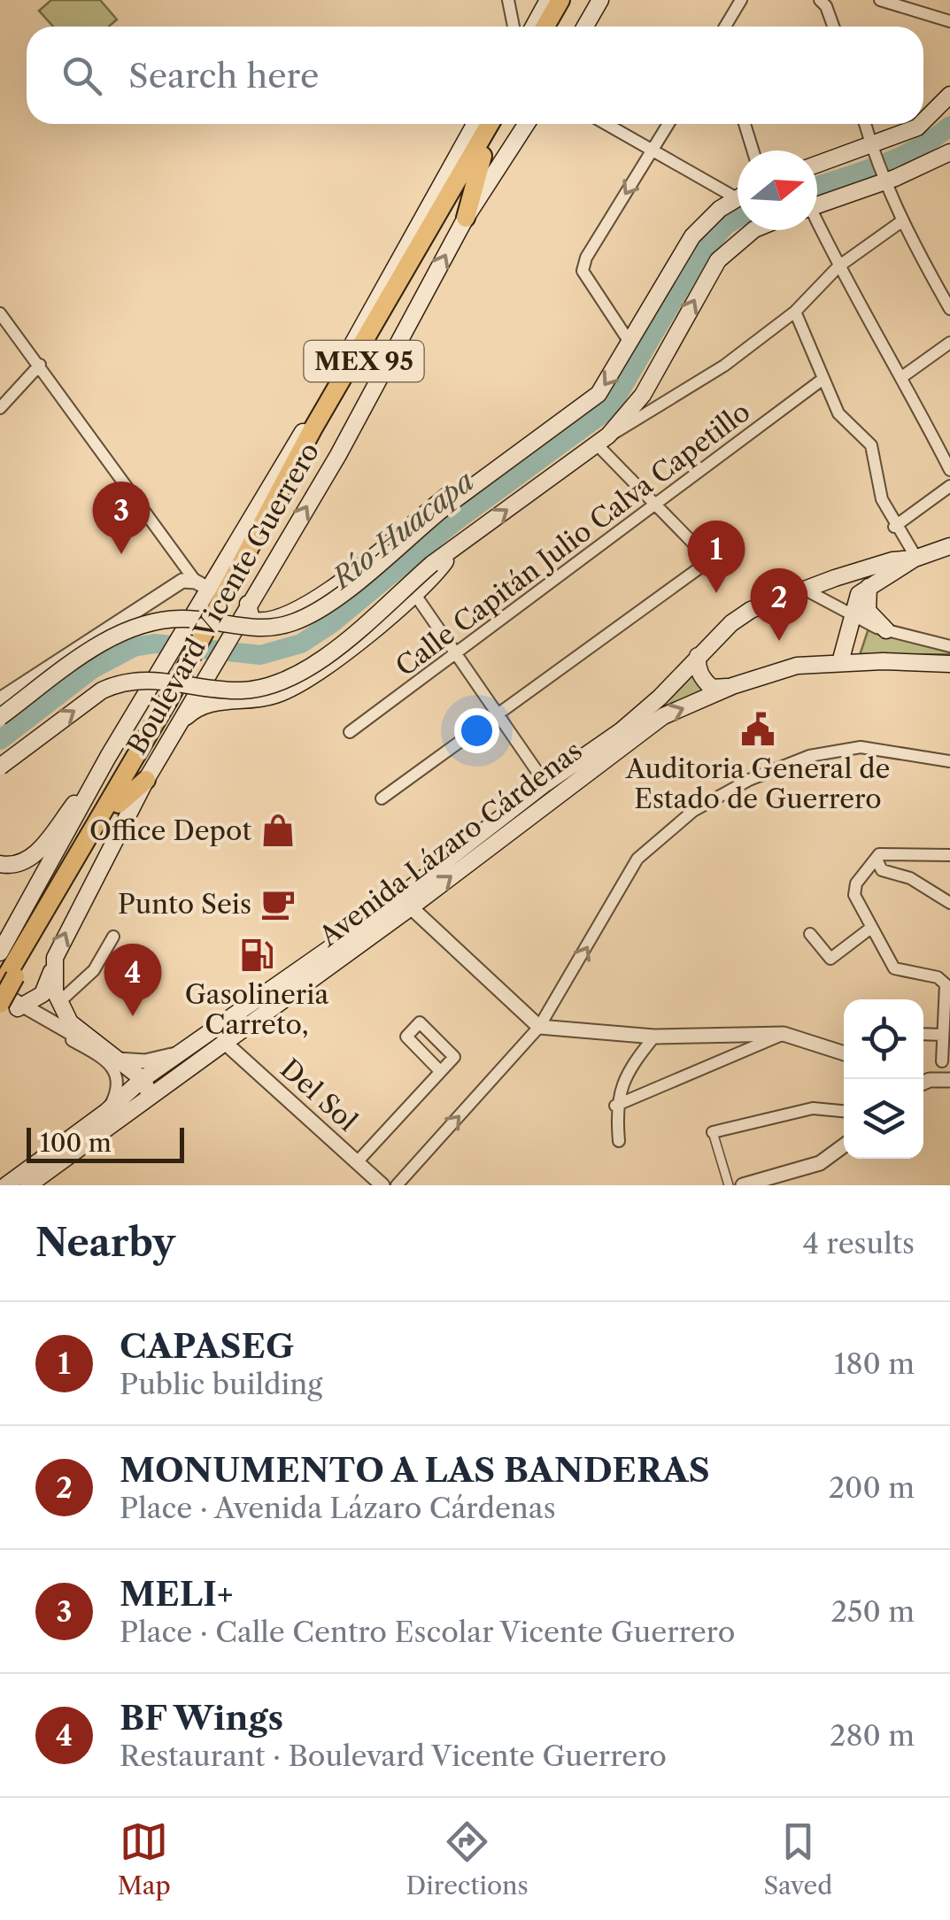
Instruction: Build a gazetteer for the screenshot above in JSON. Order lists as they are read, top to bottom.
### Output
{
  "streets": {
    "highway": ["MEX 95", "Boulevard Vicente Guerrero"],
    "main road": ["Avenida Lázaro Cárdenas"],
    "street": ["Calle Capitán Julio Calva Capetillo", "Del Sol"]
  },
  "crossings": [
    ["Avenida Lázaro Cárdenas", "Del Sol"]
  ],
  "water": ["Río Huacapa"],
  "places": {
    "public building": ["Auditoria General de Estado de Guerrero"],
    "shop": ["Office Depot"],
    "cafe": ["Punto Seis"],
    "fuel station": ["Gasolineria Carreto,"]
  },
  "scale_bar": "100 m",
  "north": "right",
  "page": {
    "search": "Search here",
    "pins": [
      "3",
      "1",
      "2",
      "4"
    ],
    "scale": "100 m",
    "heading": ["Nearby", "4 results"],
    "list": [
      {
        "mark": "1",
        "name": "CAPASEG",
        "note": "Public building",
        "value": "180 m"
      },
      {
        "mark": "2",
        "name": "MONUMENTO A LAS BANDERAS",
        "note": "Place · Avenida Lázaro Cárdenas",
        "value": "200 m"
      },
      {
        "mark": "3",
        "name": "MELI+",
        "note": "Place · Calle Centro Escolar Vicente Guerrero",
        "value": "250 m"
      },
      {
        "mark": "4",
        "name": "BF Wings",
        "note": "Restaurant · Boulevard Vicente Guerrero",
        "value": "280 m"
      }
    ],
    "nav": ["Map", "Directions", "Saved"]
  }
}
